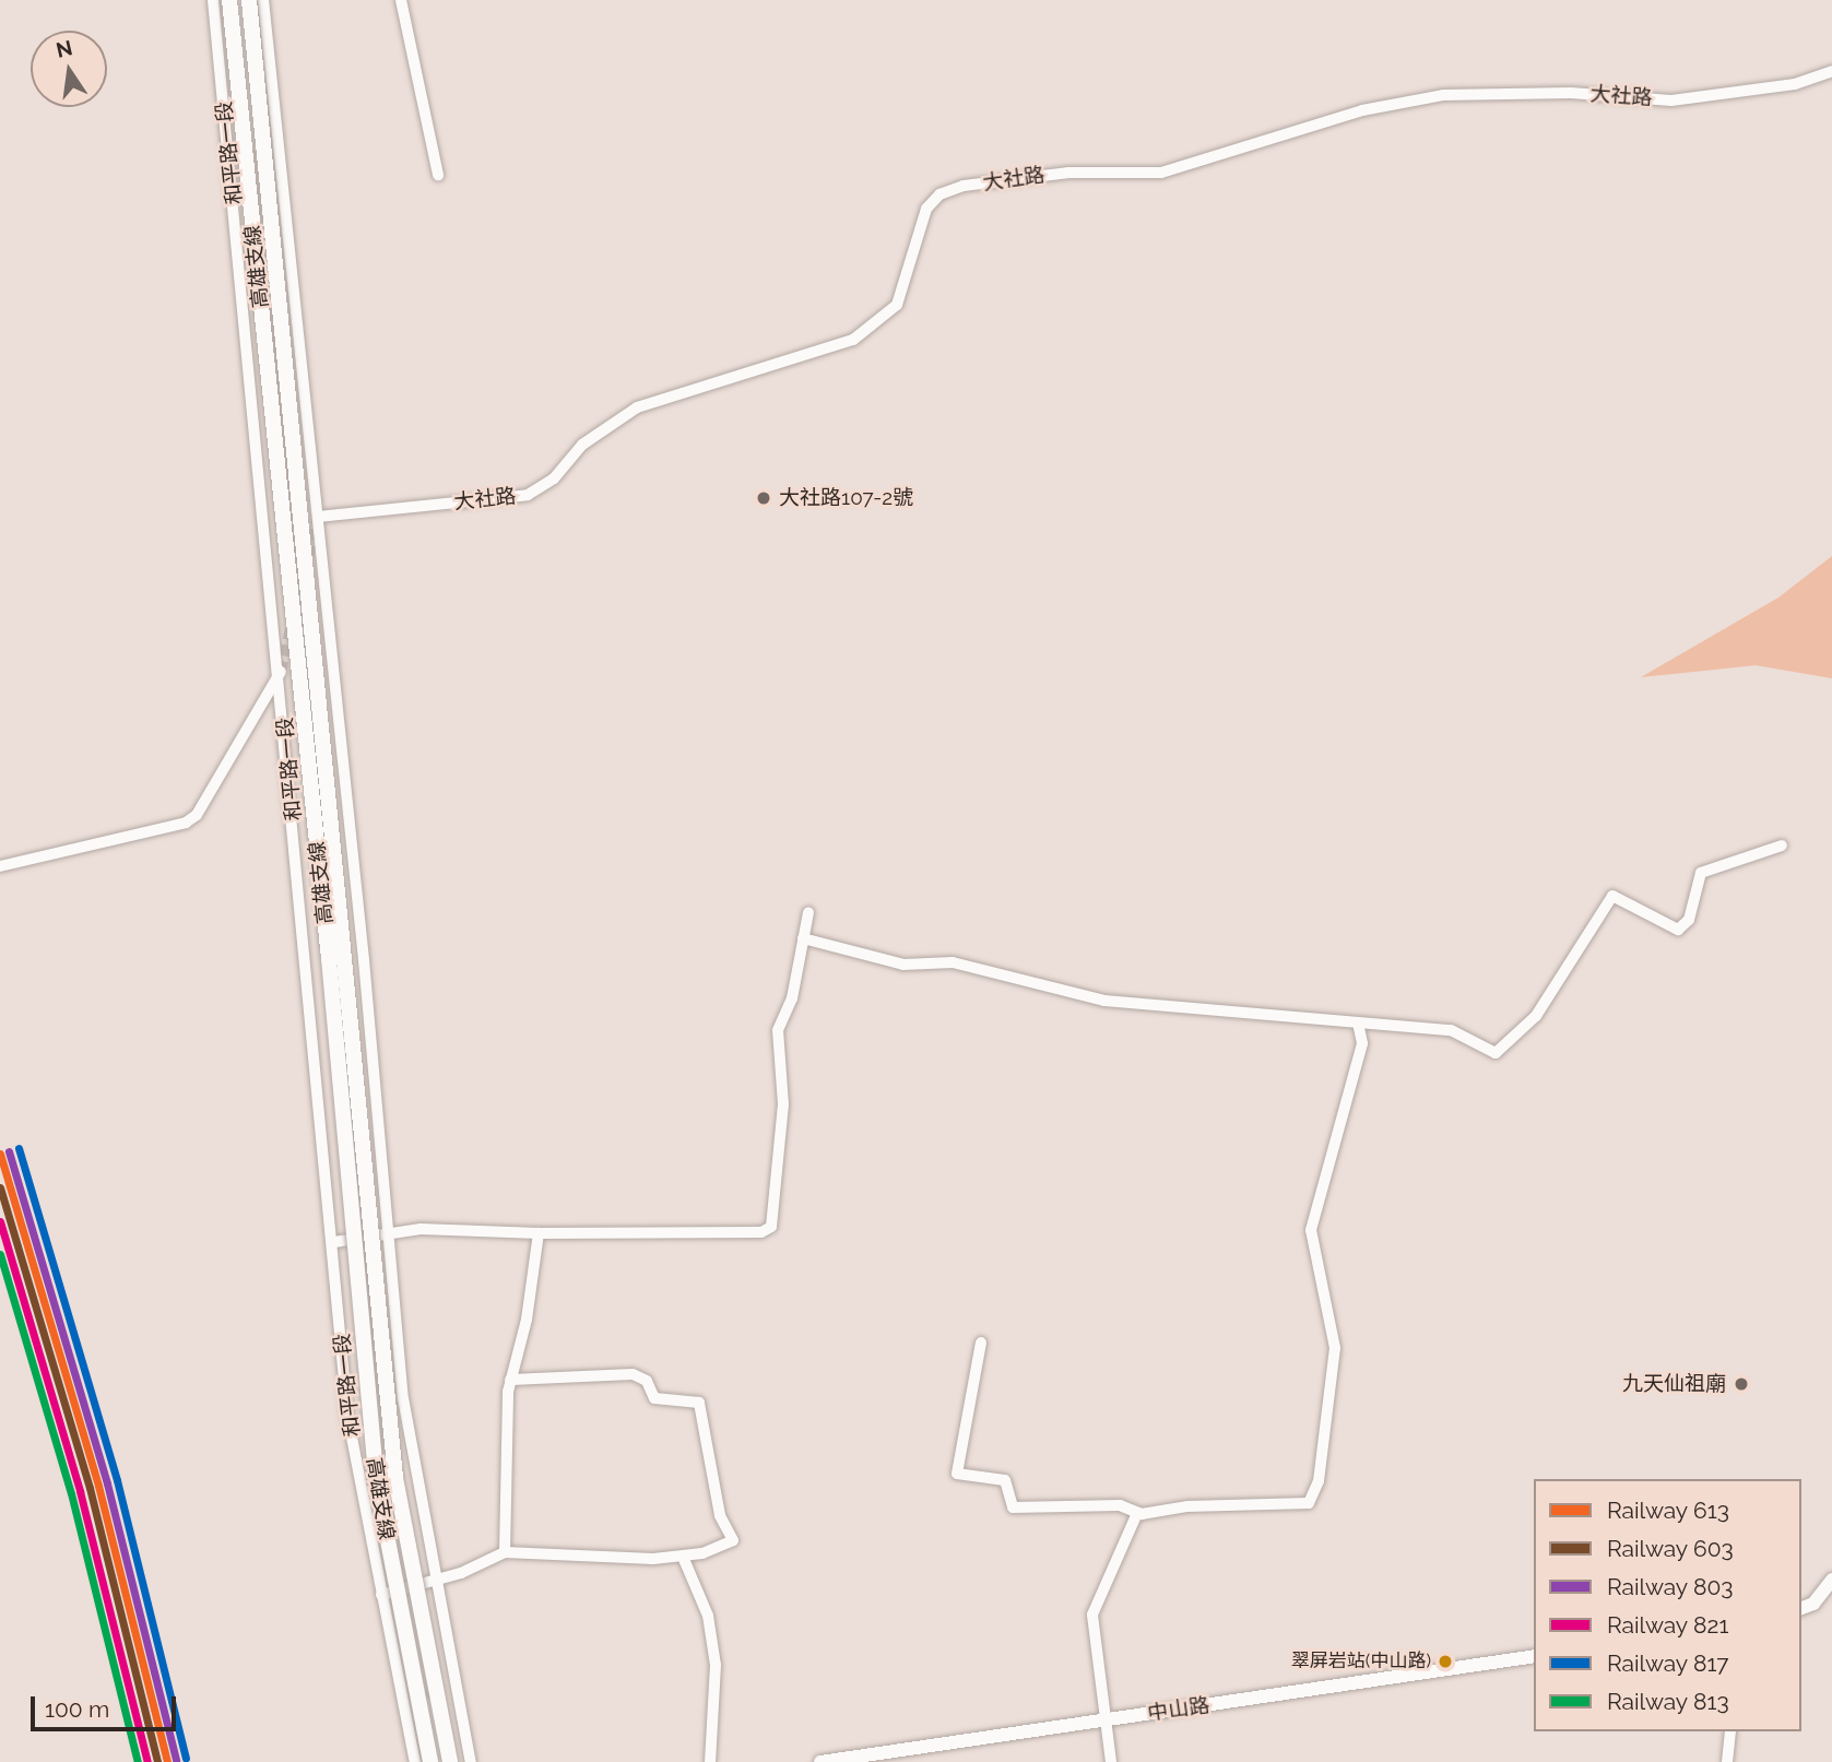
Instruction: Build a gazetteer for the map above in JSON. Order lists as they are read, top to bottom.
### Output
{
  "streets": {
    "highway": ["高雄支線"],
    "main road": ["中山路"],
    "street": ["大社路", "和平路一段"]
  },
  "crossings": [
    ["大社路", "和平路一段"]
  ],
  "places": ["大社路107-2號", "九天仙祖廟", "翠屏岩站(中山路)"],
  "lines": [
    "rail line 817",
    "rail line 803",
    "rail line 613",
    "rail line 603",
    "rail line 821",
    "rail line 813"
  ],
  "legend": [
    "Railway 613",
    "Railway 603",
    "Railway 803",
    "Railway 821",
    "Railway 817",
    "Railway 813"
  ],
  "scale_bar": "100 m",
  "north": "top"
}
